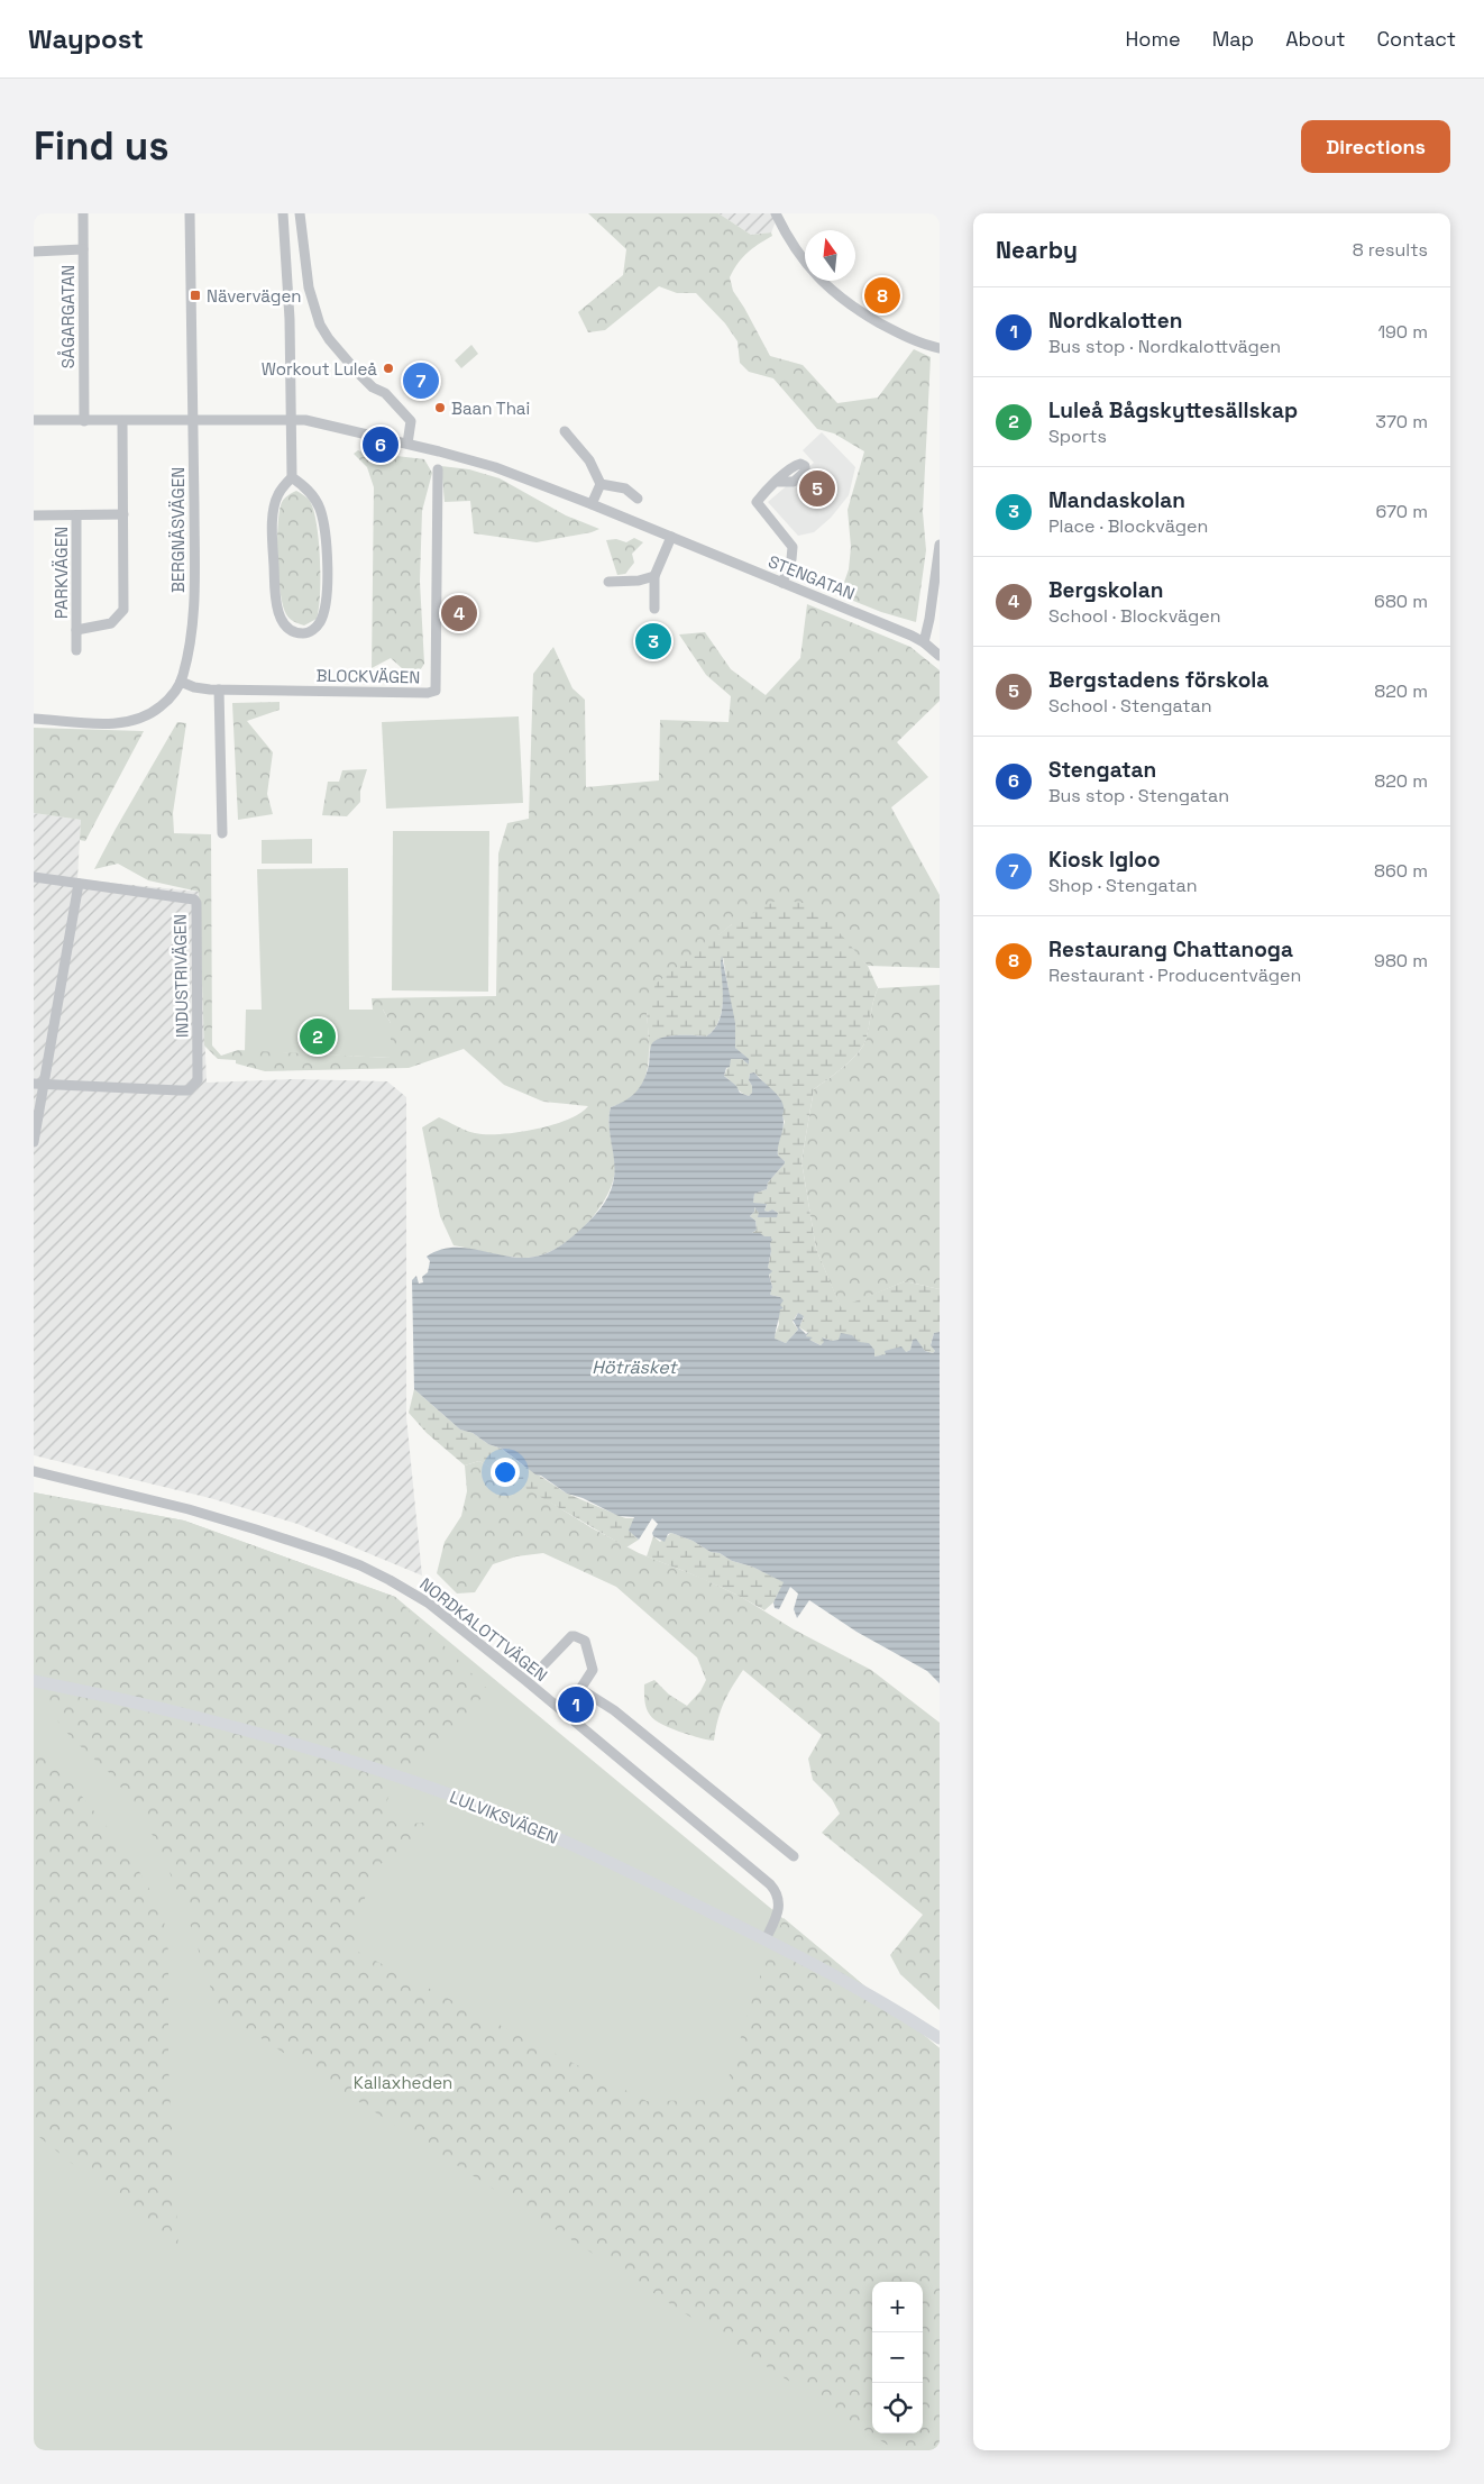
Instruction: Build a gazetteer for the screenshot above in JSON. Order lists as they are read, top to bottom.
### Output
{
  "streets": {
    "main road": ["LULVIKSVÄGEN"],
    "street": [
      "SÅGARGATAN",
      "BERGNÄSVÄGEN",
      "PARKVÄGEN",
      "STENGATAN",
      "BLOCKVÄGEN",
      "INDUSTRIVÄGEN",
      "NORDKALOTTVÄGEN"
    ]
  },
  "crossings": [
    ["BERGNÄSVÄGEN", "STENGATAN"],
    ["BERGNÄSVÄGEN", "BLOCKVÄGEN"],
    ["NORDKALOTTVÄGEN", "LULVIKSVÄGEN"]
  ],
  "water": ["Höträsket"],
  "parks": ["Kallaxheden"],
  "places": {
    "transit": ["Nävervägen"],
    "other": ["Workout Luleå", "Baan Thai"]
  },
  "north": "top",
  "page": {
    "header": "Waypost",
    "nav": [
      "Home",
      "Map",
      "About",
      "Contact"
    ],
    "buttons": "Directions",
    "title": "Find us",
    "heading": ["Nearby", "8 results"],
    "pins": [
      "8",
      "7",
      "6",
      "5",
      "4",
      "3",
      "2",
      "1"
    ],
    "list": [
      {
        "mark": "1",
        "name": "Nordkalotten",
        "note": "Bus stop · Nordkalottvägen",
        "value": "190 m"
      },
      {
        "mark": "2",
        "name": "Luleå Bågskyttesällskap",
        "note": "Sports",
        "value": "370 m"
      },
      {
        "mark": "3",
        "name": "Mandaskolan",
        "note": "Place · Blockvägen",
        "value": "670 m"
      },
      {
        "mark": "4",
        "name": "Bergskolan",
        "note": "School · Blockvägen",
        "value": "680 m"
      },
      {
        "mark": "5",
        "name": "Bergstadens förskola",
        "note": "School · Stengatan",
        "value": "820 m"
      },
      {
        "mark": "6",
        "name": "Stengatan",
        "note": "Bus stop · Stengatan",
        "value": "820 m"
      },
      {
        "mark": "7",
        "name": "Kiosk Igloo",
        "note": "Shop · Stengatan",
        "value": "860 m"
      },
      {
        "mark": "8",
        "name": "Restaurang Chattanoga",
        "note": "Restaurant · Producentvägen",
        "value": "980 m"
      }
    ],
    "map_buttons": ["+", "−"]
  }
}
